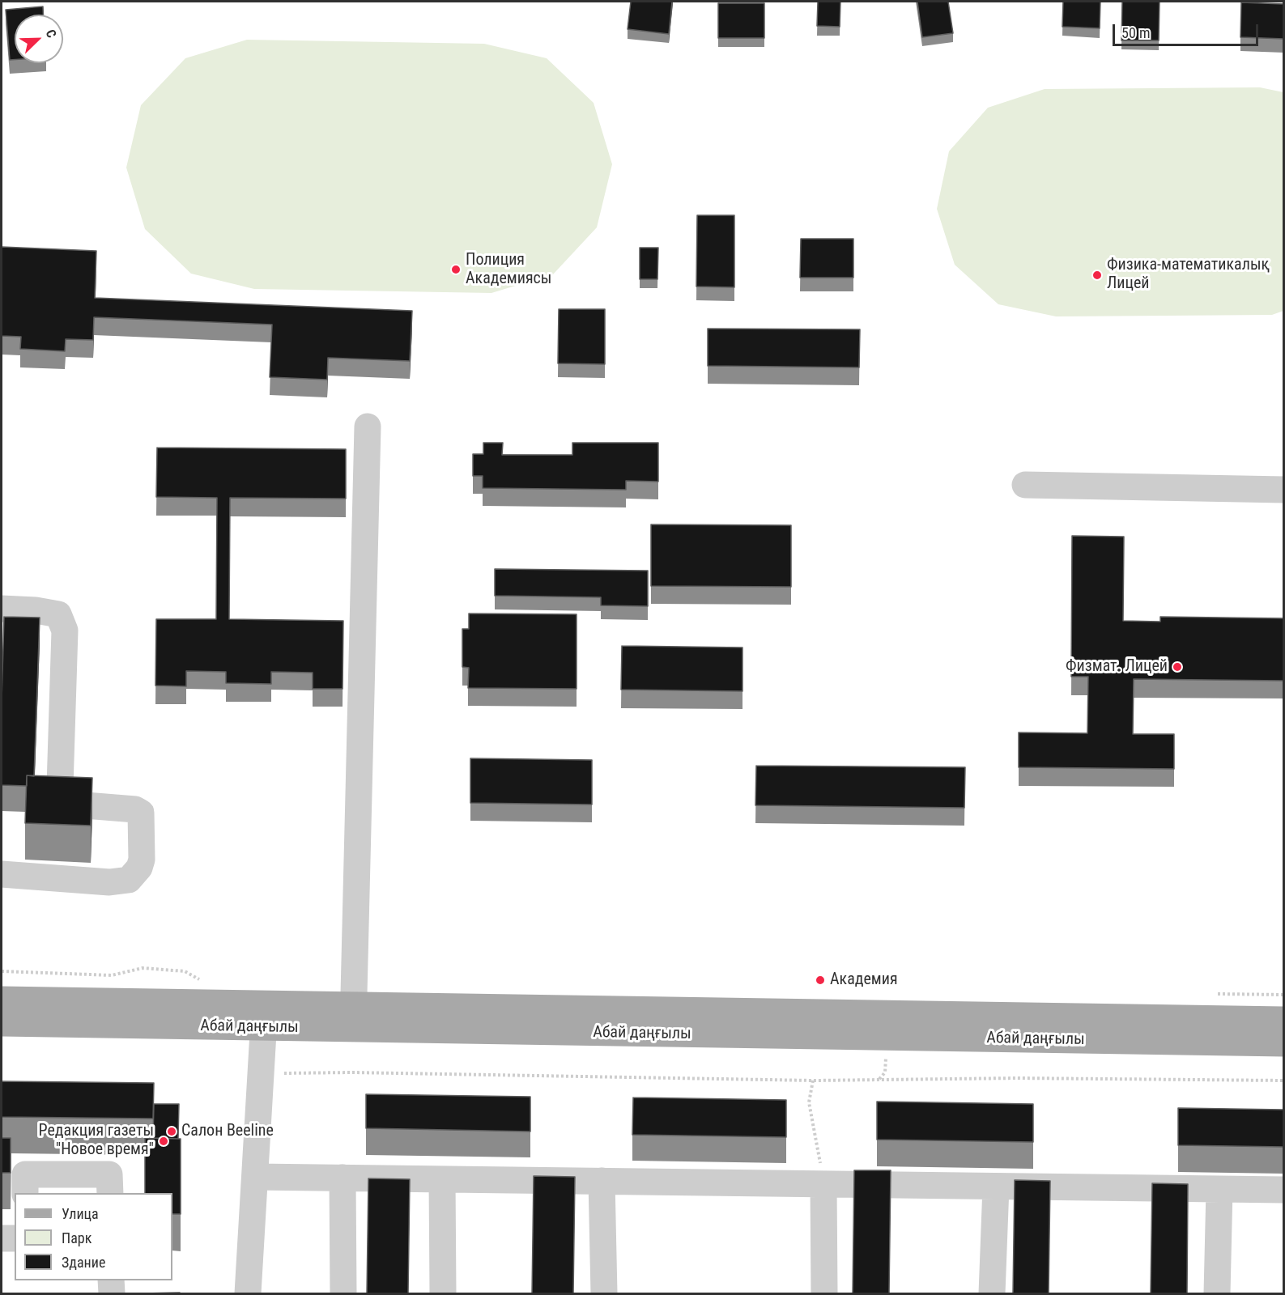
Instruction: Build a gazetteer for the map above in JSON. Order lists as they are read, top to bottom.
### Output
{
  "streets": {
    "main road": ["Абай даңғылы"]
  },
  "places": [
    "Полиция Академиясы",
    "Физика-математикалық Лицей",
    "Физмат. Лицей",
    "Академия",
    "Cалон Beeline",
    "Редакция газеты \"Новое время\""
  ],
  "legend": ["Улица", "Парк", "Здание"],
  "scale_bar": "50 m",
  "north": "top right"
}
